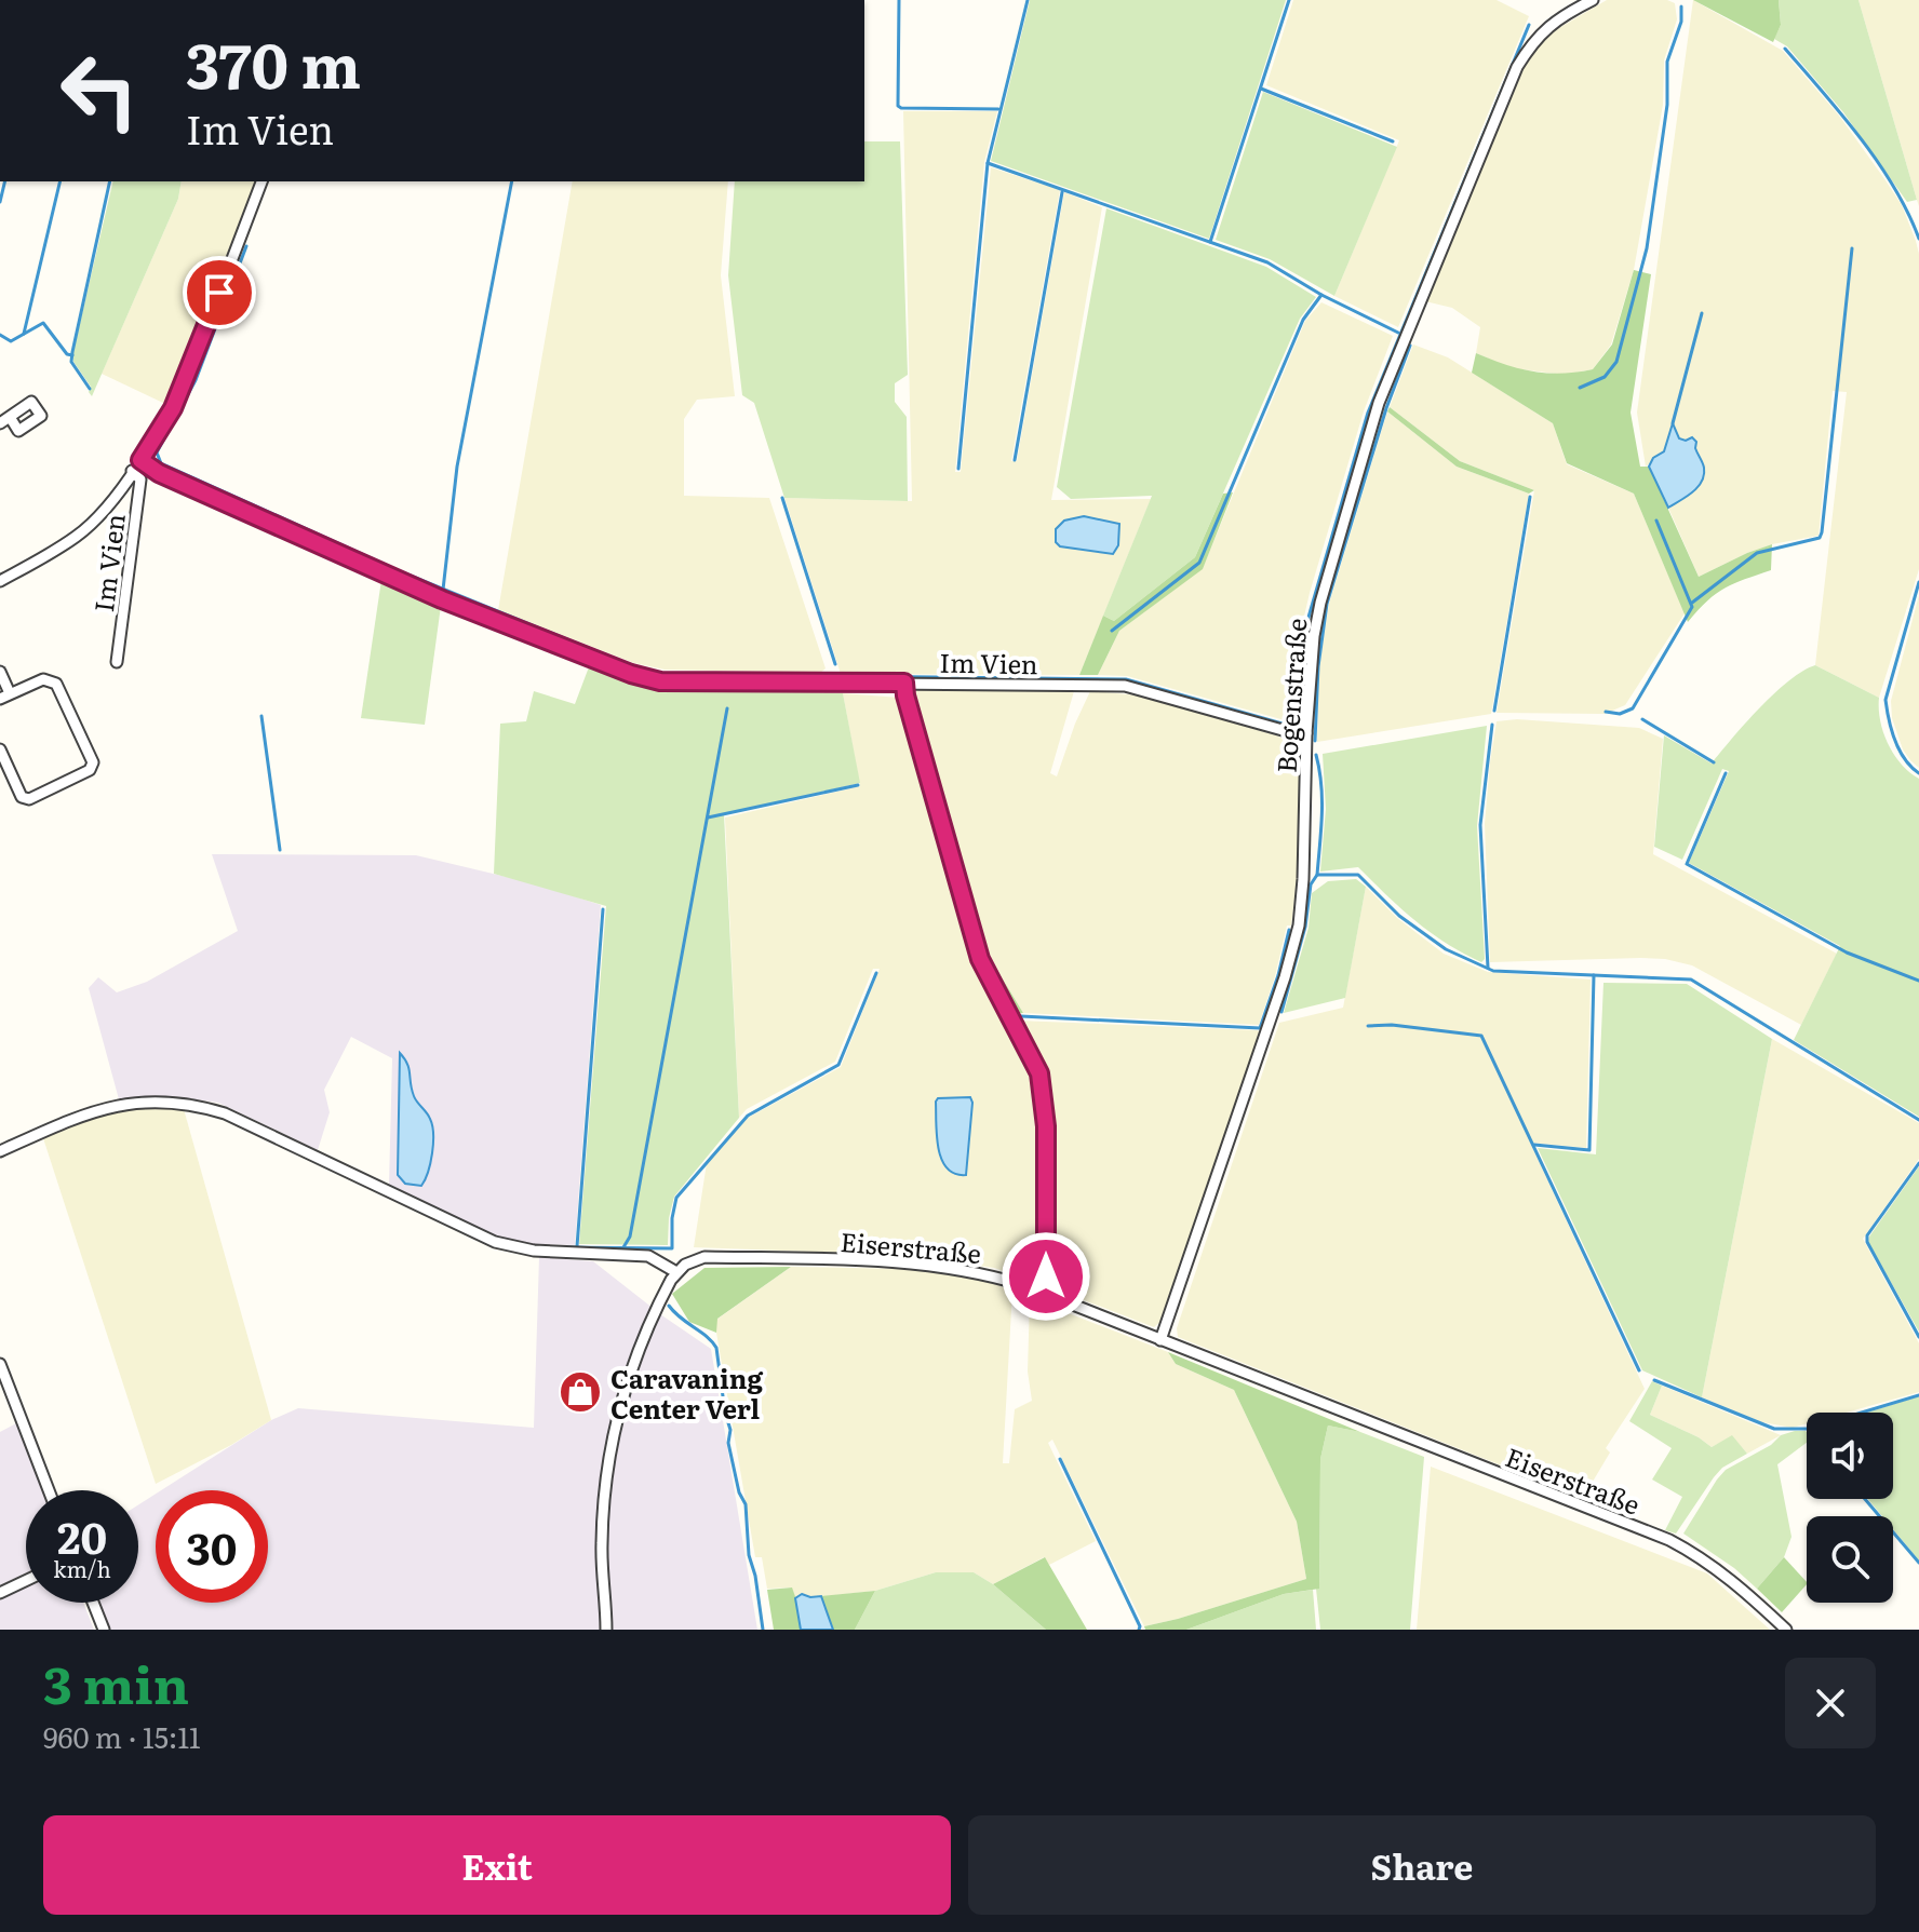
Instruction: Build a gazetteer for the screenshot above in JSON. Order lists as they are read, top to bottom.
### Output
{
  "streets": {
    "street": ["Im Vien", "Bogenstraße", "Eiserstraße"]
  },
  "crossings": [
    ["Im Vien", "Bogenstraße"],
    ["Bogenstraße", "Eiserstraße"]
  ],
  "places": {
    "shop": ["Caravaning Center Verl"]
  },
  "page": {
    "turn": ["370 m", "Im Vien"],
    "speed": "20 km/h",
    "limit": "30",
    "heading": ["3 min", "960 m · 15:11"],
    "buttons": ["Exit", "Share"]
  }
}
